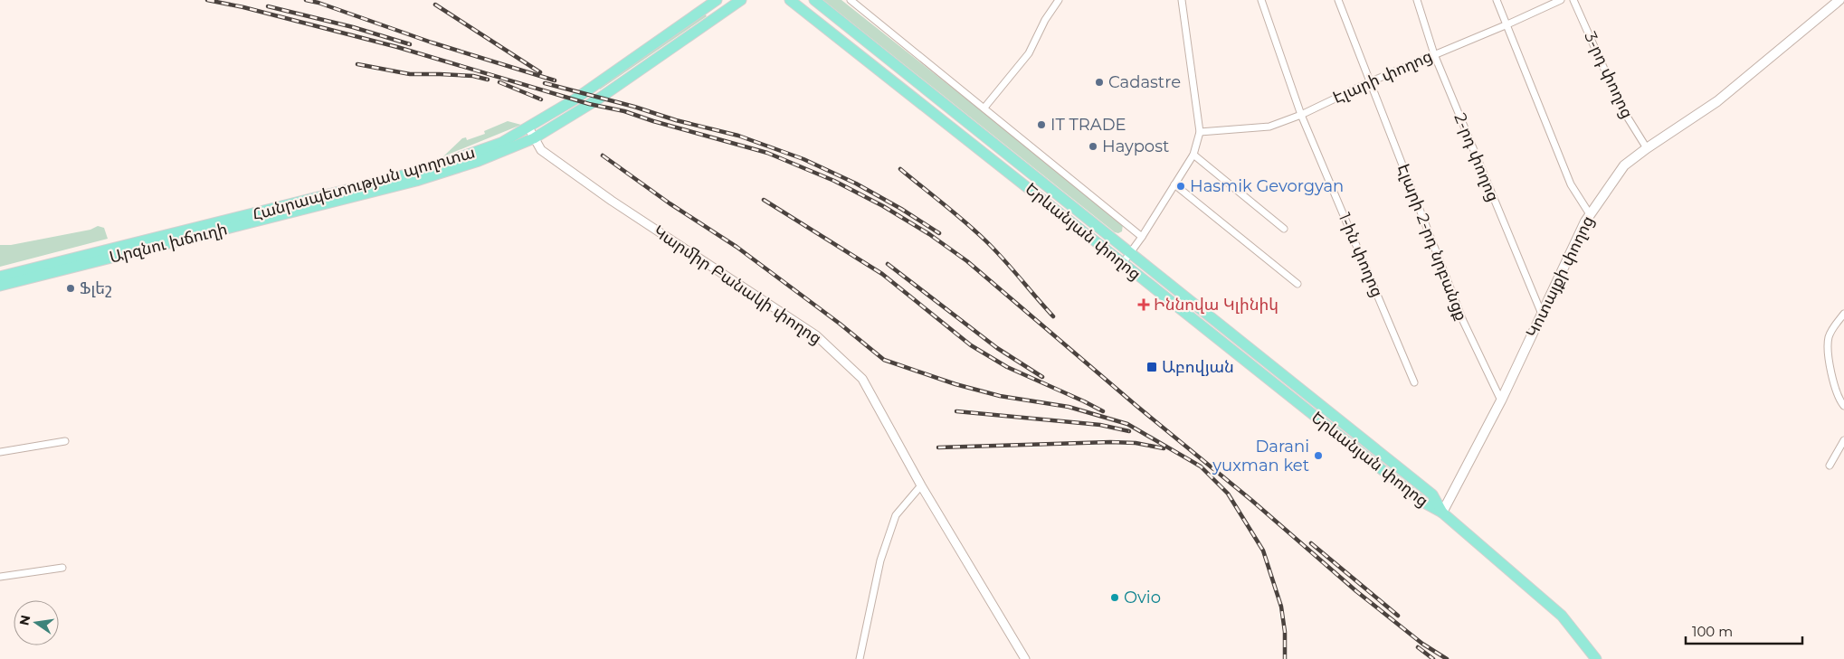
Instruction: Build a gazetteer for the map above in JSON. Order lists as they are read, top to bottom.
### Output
{
  "streets": {
    "main road": [
      "Հանրապետության պողոտա",
      "Երևանյան փողոց",
      "Արզնու խճուղի",
      "Կոտայքի փողոց"
    ],
    "street": [
      "3-րդ փողոց",
      "Էլարի փողոց",
      "2-րդ փողոց",
      "Էլարի 2-րդ նրբանցք",
      "1-ին փողոց",
      "Կարմիր Բանակի փողոց"
    ]
  },
  "crossings": [
    ["3-րդ փողոց", "Կոտայքի փողոց"],
    ["Էլարի փողոց", "2-րդ փողոց"],
    ["Էլարի փողոց", "Էլարի 2-րդ նրբանցք"],
    ["Էլարի փողոց", "1-ին փողոց"],
    ["2-րդ փողոց", "Կոտայքի փողոց"],
    ["Հանրապետության պողոտա", "Կարմիր Բանակի փողոց"],
    ["Երևանյան փողոց", "Կոտայքի փողոց"],
    ["Էլարի 2-րդ նրբանցք", "Կոտայքի փողոց"],
    ["Արզնու խճուղի", "Կարմիր Բանակի փողոց"]
  ],
  "places": {
    "other": [
      "Cadastre",
      "IT TRADE",
      "Haypost",
      "Hasmik Gevorgyan",
      "Ֆլեշ",
      "Darani yuxman ket",
      "Ovio"
    ],
    "health": ["Իննովա Կլինիկ"],
    "transit": ["Աբովյան"]
  },
  "scale_bar": "100 m",
  "north": "left"
}
